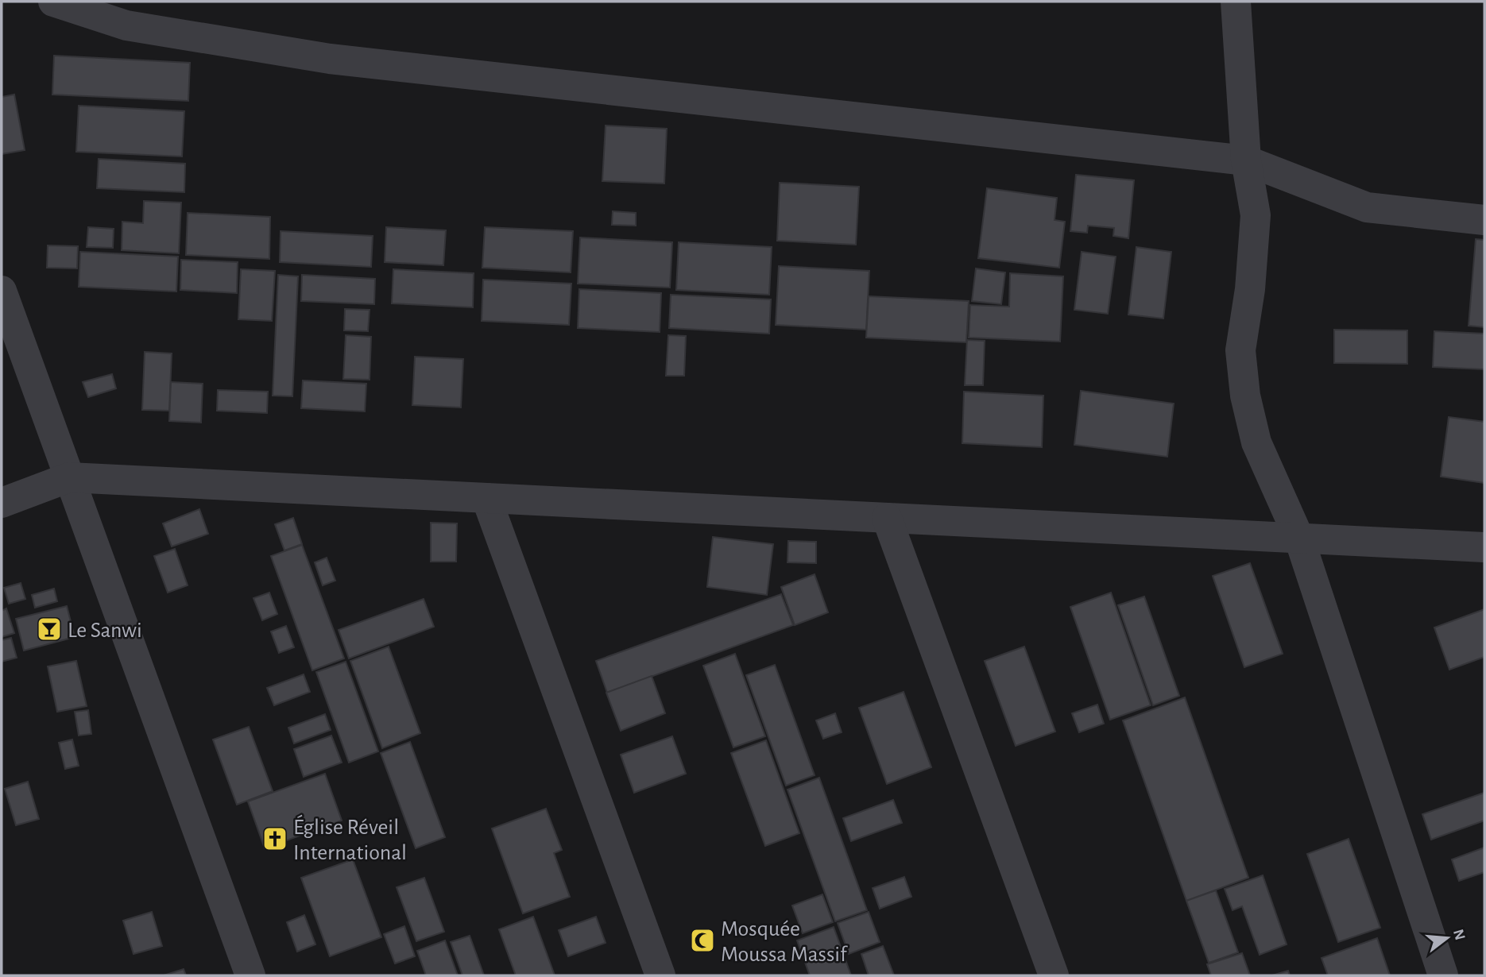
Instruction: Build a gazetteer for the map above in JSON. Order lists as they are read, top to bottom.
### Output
{
  "places": {
    "bar": ["Le Sanwi"],
    "church": ["Église Réveil International"],
    "mosque": ["Mosquée Moussa Massif"]
  },
  "north": "right"
}
